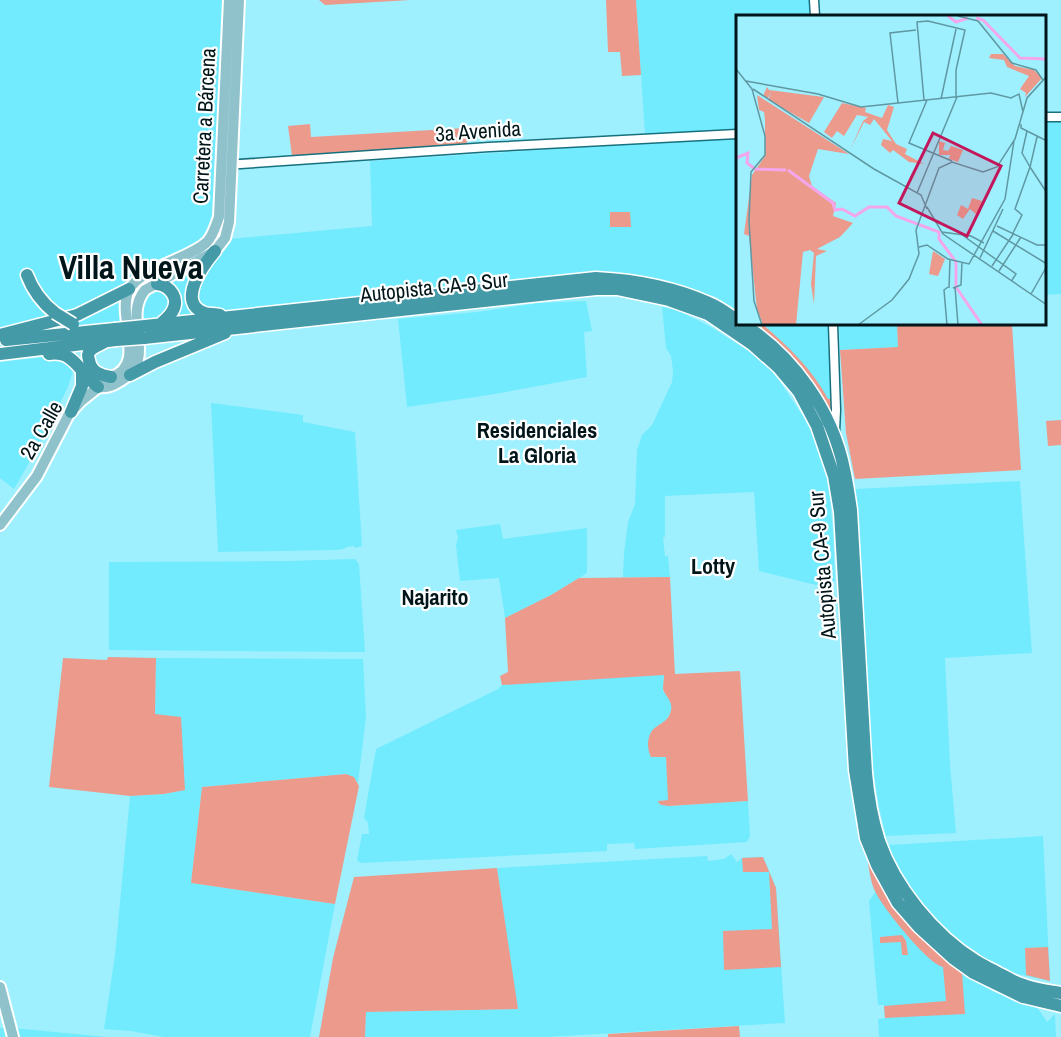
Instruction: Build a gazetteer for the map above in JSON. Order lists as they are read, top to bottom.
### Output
{
  "streets": {
    "highway": ["Autopista CA-9 Sur"],
    "main road": ["Carretera a Bárcena", "2a Calle"],
    "street": ["3a Avenida"]
  },
  "crossings": [
    ["Carretera a Bárcena", "3a Avenida"]
  ],
  "districts": [
    "Villa Nueva",
    "Residenciales La Gloria",
    "Lotty",
    "Najarito"
  ]
}
